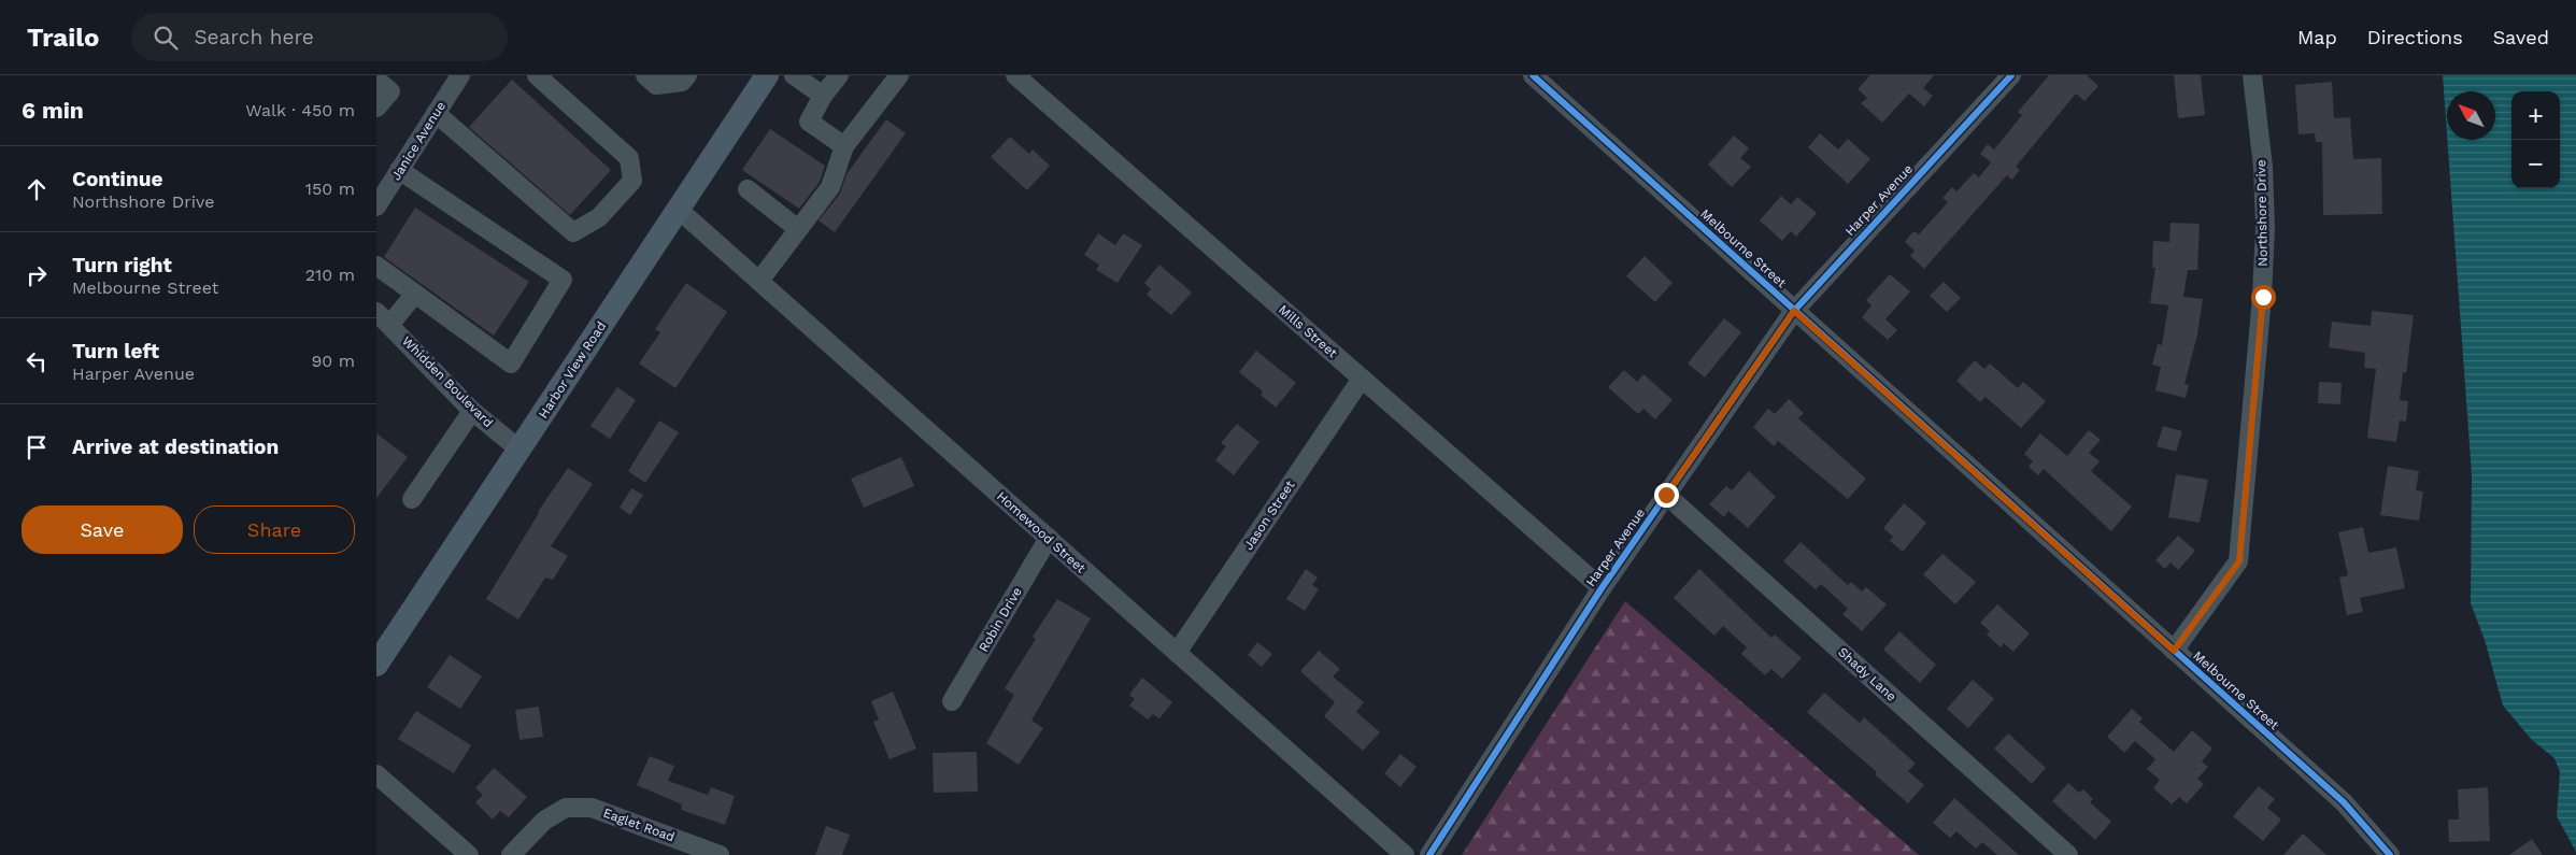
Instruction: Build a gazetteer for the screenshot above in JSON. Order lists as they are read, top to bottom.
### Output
{
  "streets": {
    "main road": ["Harbor View Road"],
    "street": [
      "Janice Avenue",
      "Harper Avenue",
      "Northshore Drive",
      "Melbourne Street",
      "Mills Street",
      "Whidden Boulevard",
      "Jason Street",
      "Homewood Street",
      "Robin Drive",
      "Shady Lane",
      "Eaglet Road"
    ]
  },
  "crossings": [
    ["Harper Avenue", "Melbourne Street"],
    ["Harper Avenue", "Mills Street"],
    ["Harper Avenue", "Shady Lane"],
    ["Northshore Drive", "Melbourne Street"],
    ["Mills Street", "Jason Street"],
    ["Harbor View Road", "Whidden Boulevard"],
    ["Harbor View Road", "Homewood Street"],
    ["Jason Street", "Homewood Street"],
    ["Homewood Street", "Robin Drive"]
  ],
  "north": "top left",
  "page": {
    "header": "Trailo",
    "search": "Search here",
    "nav": ["Map", "Directions", "Saved"],
    "heading": ["6 min", "Walk · 450 m"],
    "map_buttons": ["+", "−"],
    "list": [
      ["Continue", "Northshore Drive", "150 m"],
      ["Turn right", "Melbourne Street", "210 m"],
      ["Turn left", "Harper Avenue", "90 m"],
      "Arrive at destination"
    ],
    "buttons": ["Save", "Share"]
  }
}
